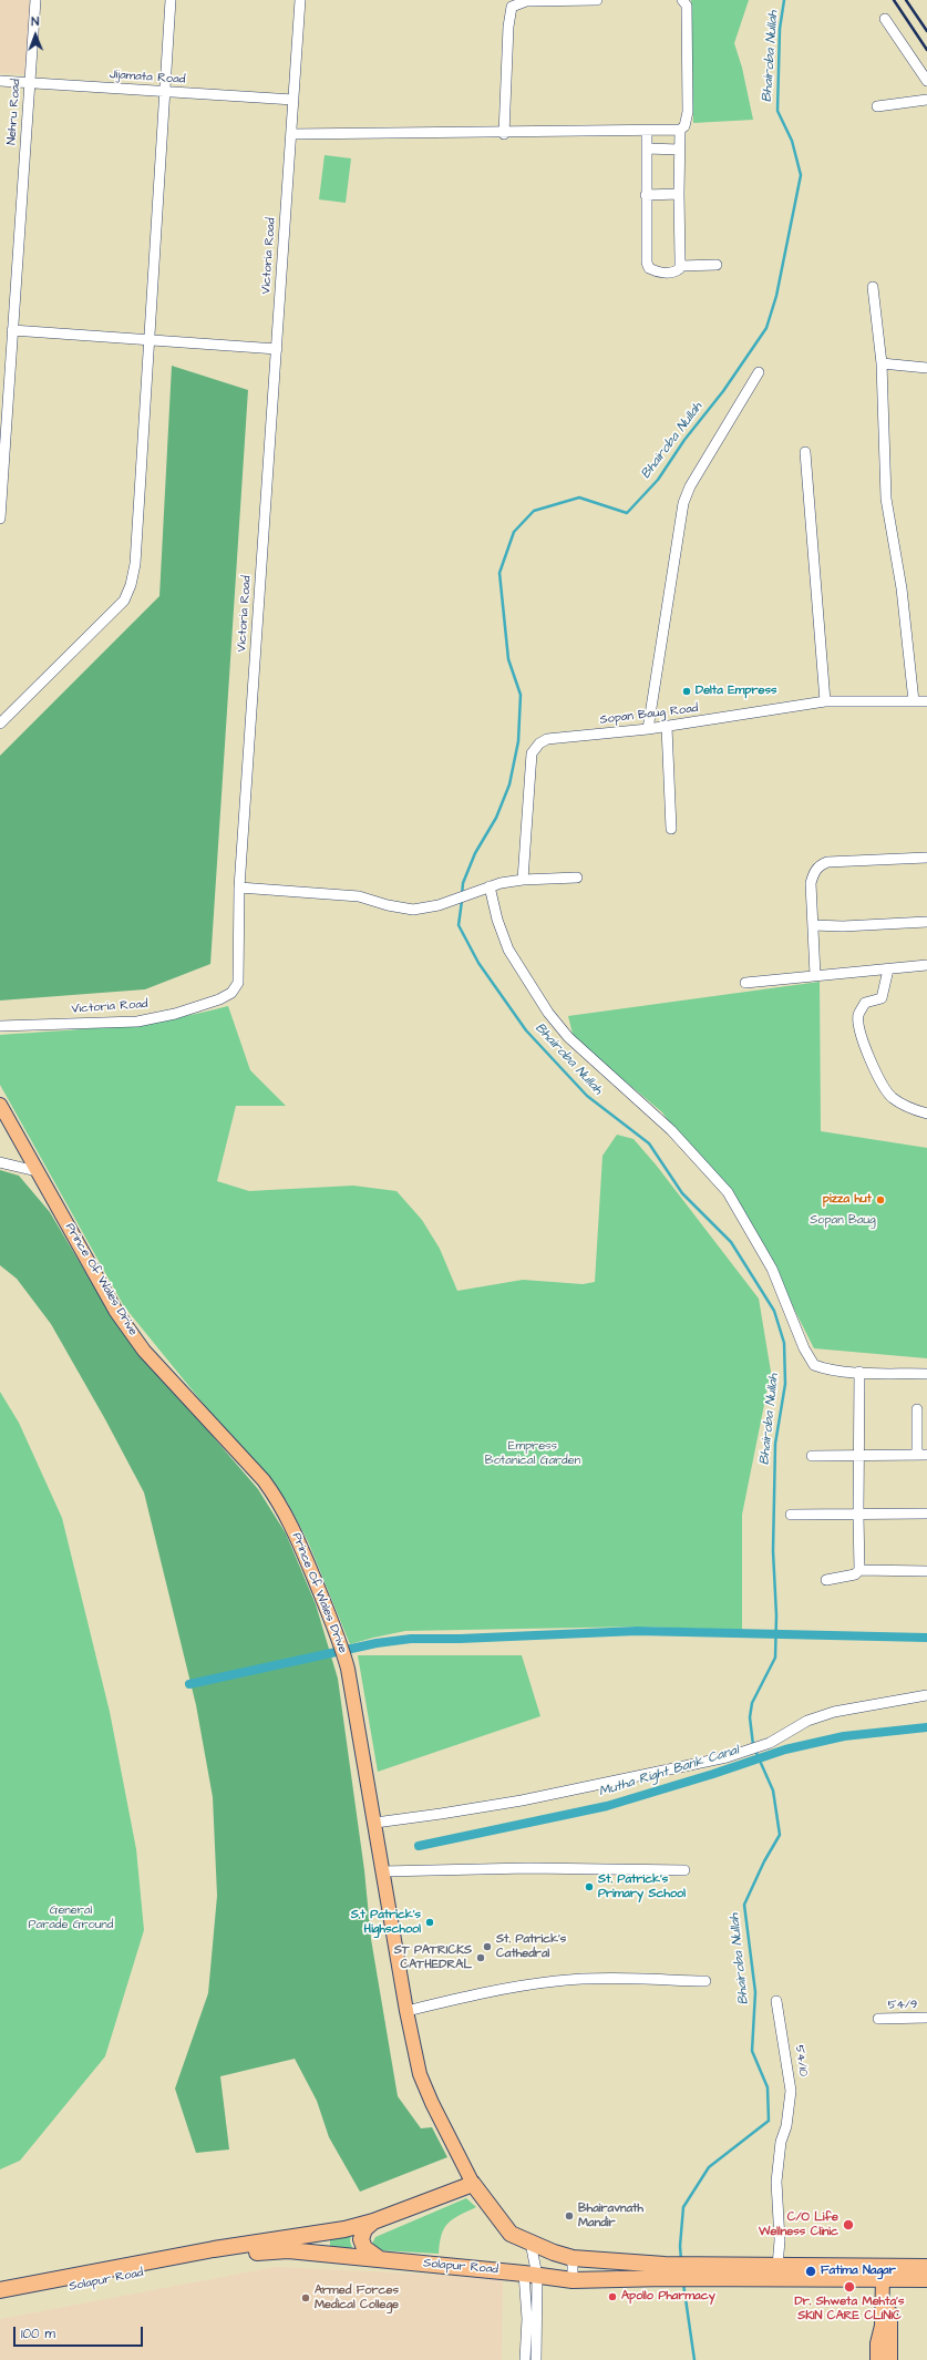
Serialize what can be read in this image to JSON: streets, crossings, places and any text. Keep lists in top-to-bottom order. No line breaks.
{"streets":{"highway":["Solapur Road"],"main road":["Prince Of Wales Drive"],"street":["Jijamata Road","Nehru Road","Victoria Road","Sopan Baug Road","54/9","54/10"]},"crossings":[["Jijamata Road","Nehru Road"],["Jijamata Road","Victoria Road"],["Prince Of Wales Drive","Solapur Road"],["54/10","Solapur Road"]],"water":["Bhairoba Nullah","Mutha Right Bank Canal"],"parks":["Sopan Baug","Empress Botanical Garden","General Parade Ground"],"places":["Delta Empress","pizza hut","St. Patrick's Primary School","S.t Patrick's Highschool","St. Patrick's Cathedral","ST PATRICKS CATHEDRAL","Bhairavnath Mandir","C/O Life Wellness Clinic","Fatima Nagar","Dr. Shweta Mehta's SKIN CARE CLINIC","Apollo Pharmacy","Armed Forces Medical College"],"scale_bar":"100 m","north":"top"}
